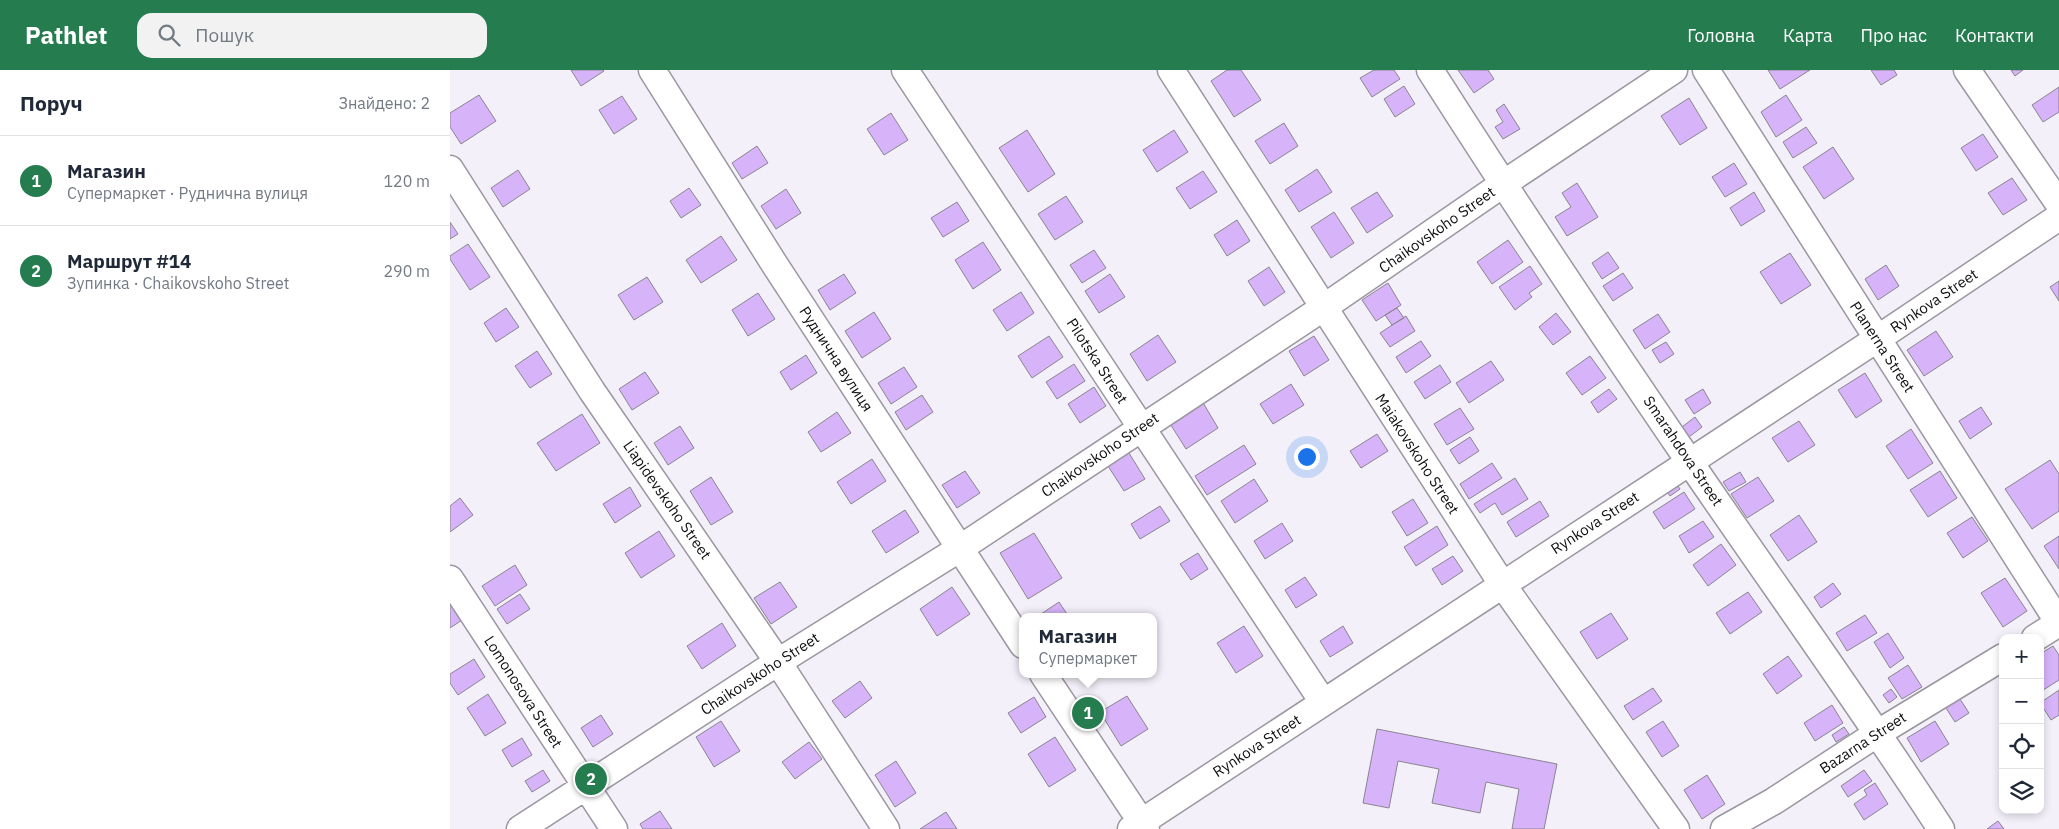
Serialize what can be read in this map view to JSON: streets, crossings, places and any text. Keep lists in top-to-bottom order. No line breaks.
{"streets":{"street":["Chaikovskoho Street","Rynkova Street","Planerna Street","Руднична вулиця","Pilotska Street","Smarahdova Street","Maiakovskoho Street","Liapidevskoho Street","Lomonosova Street","Bazarna Street"]},"crossings":[["Chaikovskoho Street","Руднична вулиця"],["Chaikovskoho Street","Pilotska Street"],["Chaikovskoho Street","Smarahdova Street"],["Chaikovskoho Street","Maiakovskoho Street"],["Chaikovskoho Street","Liapidevskoho Street"],["Chaikovskoho Street","Lomonosova Street"],["Rynkova Street","Planerna Street"],["Rynkova Street","Pilotska Street"],["Rynkova Street","Smarahdova Street"],["Rynkova Street","Maiakovskoho Street"],["Smarahdova Street","Bazarna Street"]],"page":{"header":"Pathlet","search":"Пошук","nav":["Головна","Карта","Про нас","Контакти"],"heading":["Поруч","Знайдено: 2"],"list":[{"mark":"1","name":"Магазин","note":"Супермаркет · Руднична вулиця","value":"120 m"},{"mark":"2","name":"Маршрут #14","note":"Зупинка · Chaikovskoho Street","value":"290 m"}],"popup":["Магазин","Супермаркет"],"map_buttons":["+","−"],"pins":["1","2"]}}
